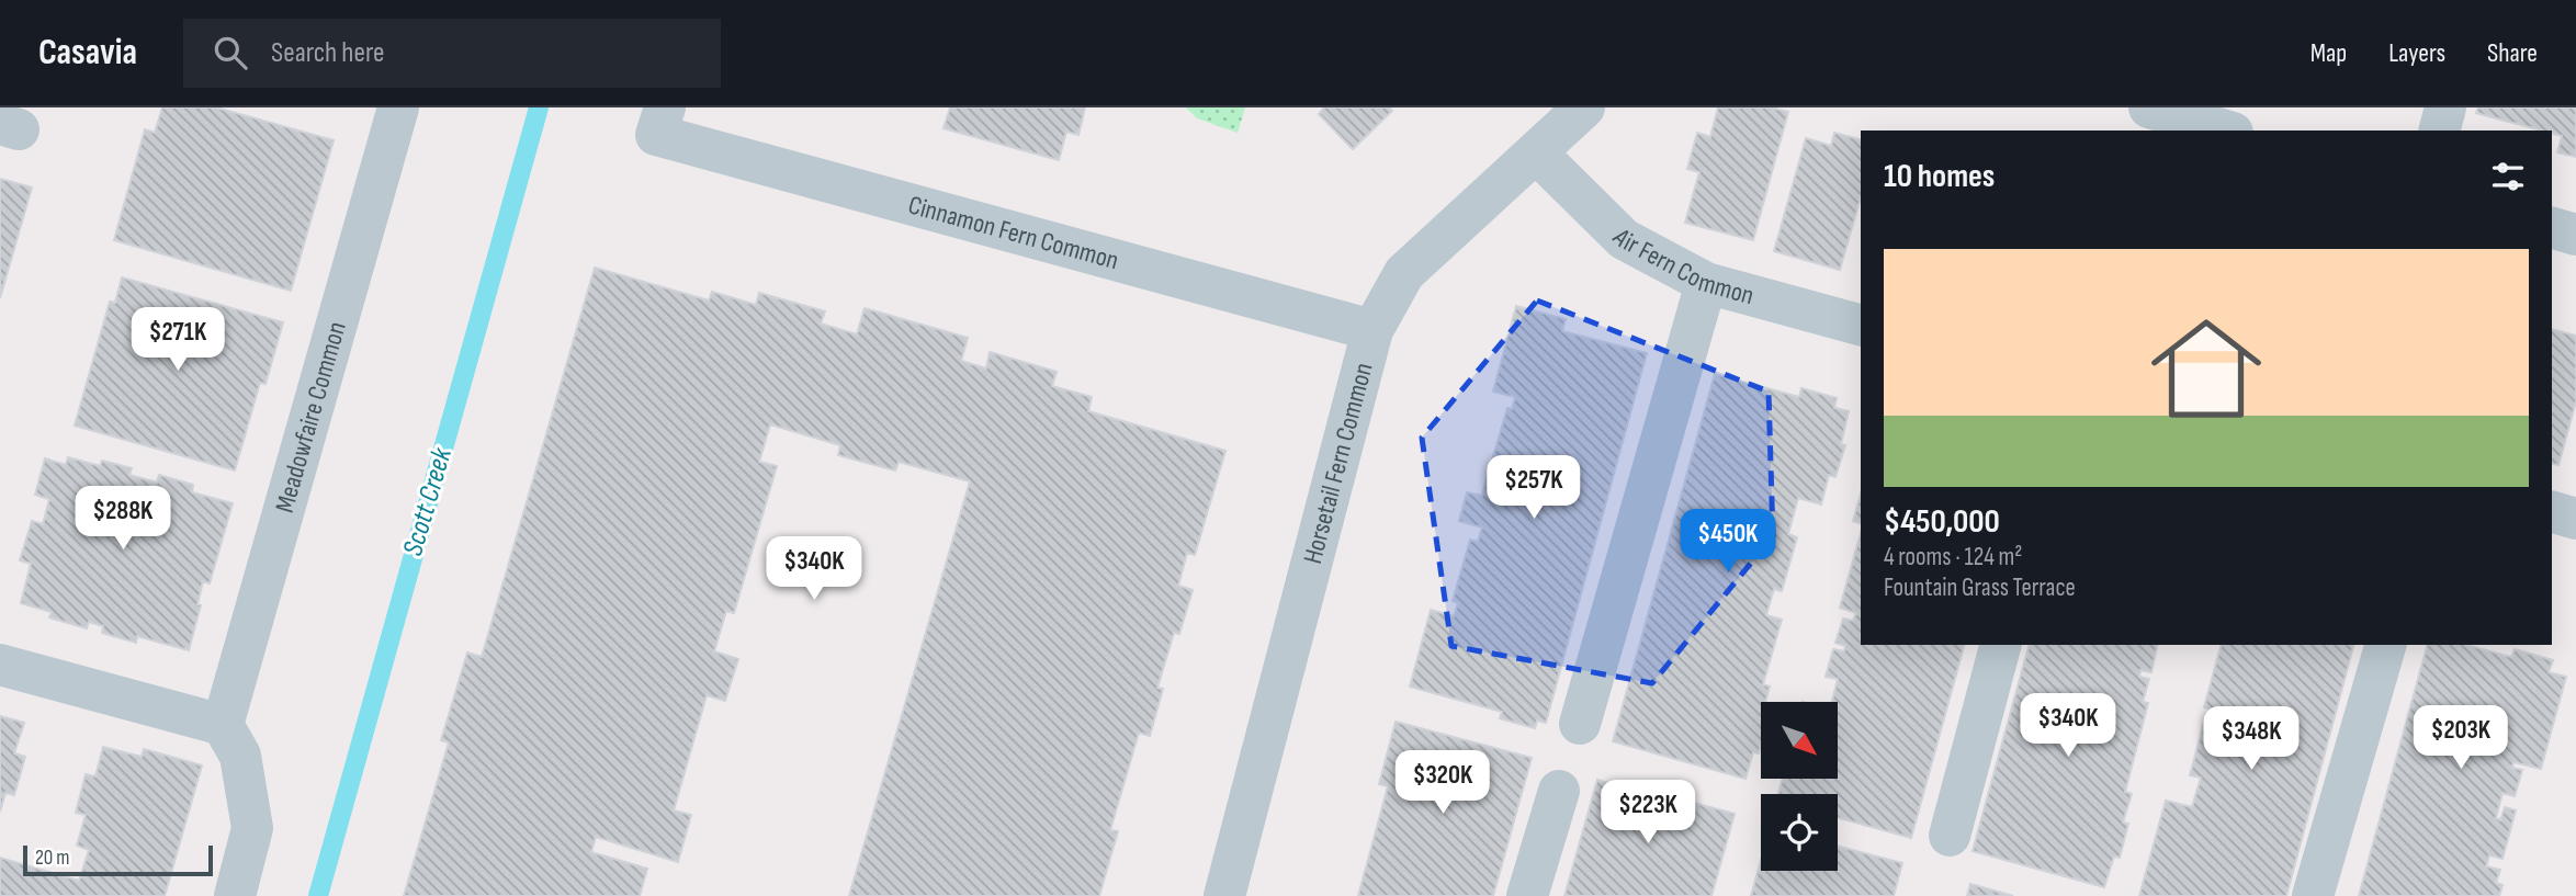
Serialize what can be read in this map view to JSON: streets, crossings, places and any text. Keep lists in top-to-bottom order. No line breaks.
{"streets":{"street":["Cinnamon Fern Common","Air Fern Common","Meadowfaire Common","Horsetail Fern Common"]},"crossings":[["Cinnamon Fern Common","Horsetail Fern Common"],["Air Fern Common","Horsetail Fern Common"]],"water":["Scott Creek"],"scale_bar":"20 m","north":"bottom right","page":{"header":"Casavia","search":"Search here","nav":["Map","Layers","Share"],"heading":"10 homes","list":[{"name":"$450,000","note":"4 rooms · 124 m² · Fountain Grass Terrace"}],"price":["$271K","$257K","$288K","$450K","$340K","$340K","$203K","$348K","$320K","$223K"],"scale":"20 m"}}
